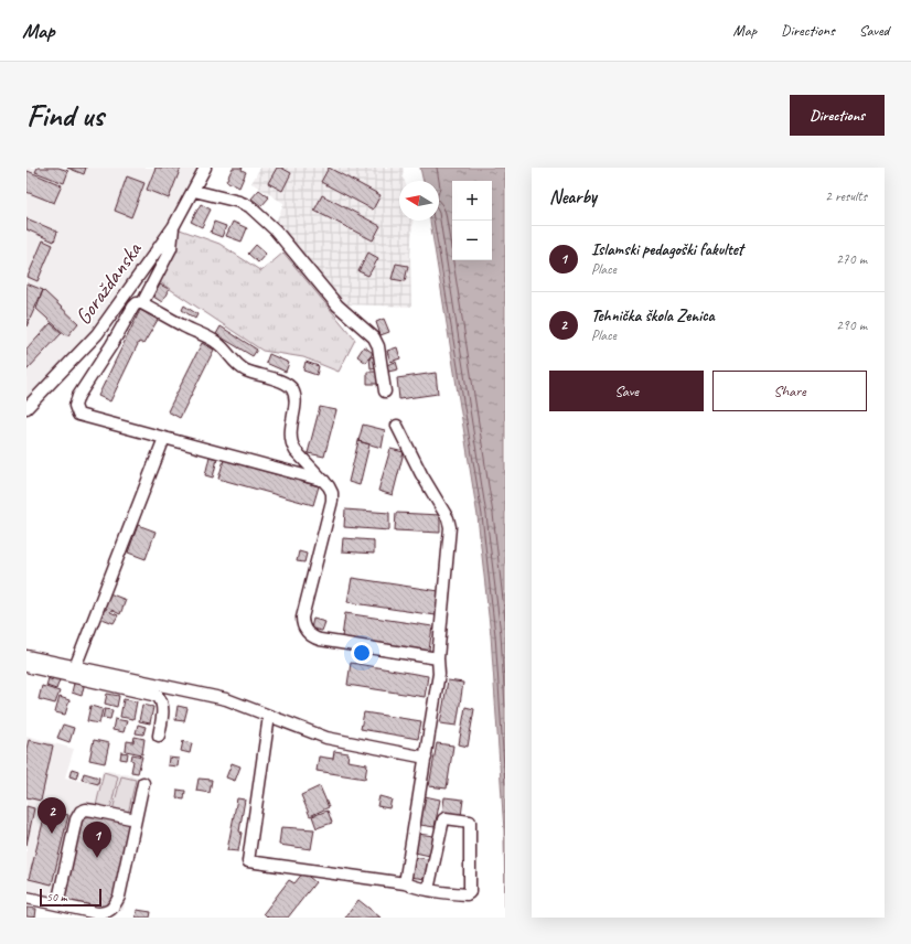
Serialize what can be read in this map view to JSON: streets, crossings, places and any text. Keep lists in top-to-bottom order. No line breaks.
{"streets":{"street":["Goraždanska"]},"scale_bar":"50 m","north":"left","page":{"header":"Map","nav":["Map","Directions","Saved"],"buttons":["Directions",["Save","Share"]],"title":"Find us","heading":["Nearby","2 results"],"map_buttons":["+","−"],"list":[{"mark":"1","name":"Islamski pedagoški fakultet","note":"Place","value":"270 m"},{"mark":"2","name":"Tehnička škola Zenica","note":"Place","value":"290 m"}],"pins":["2","1"],"scale":"50 m"}}
